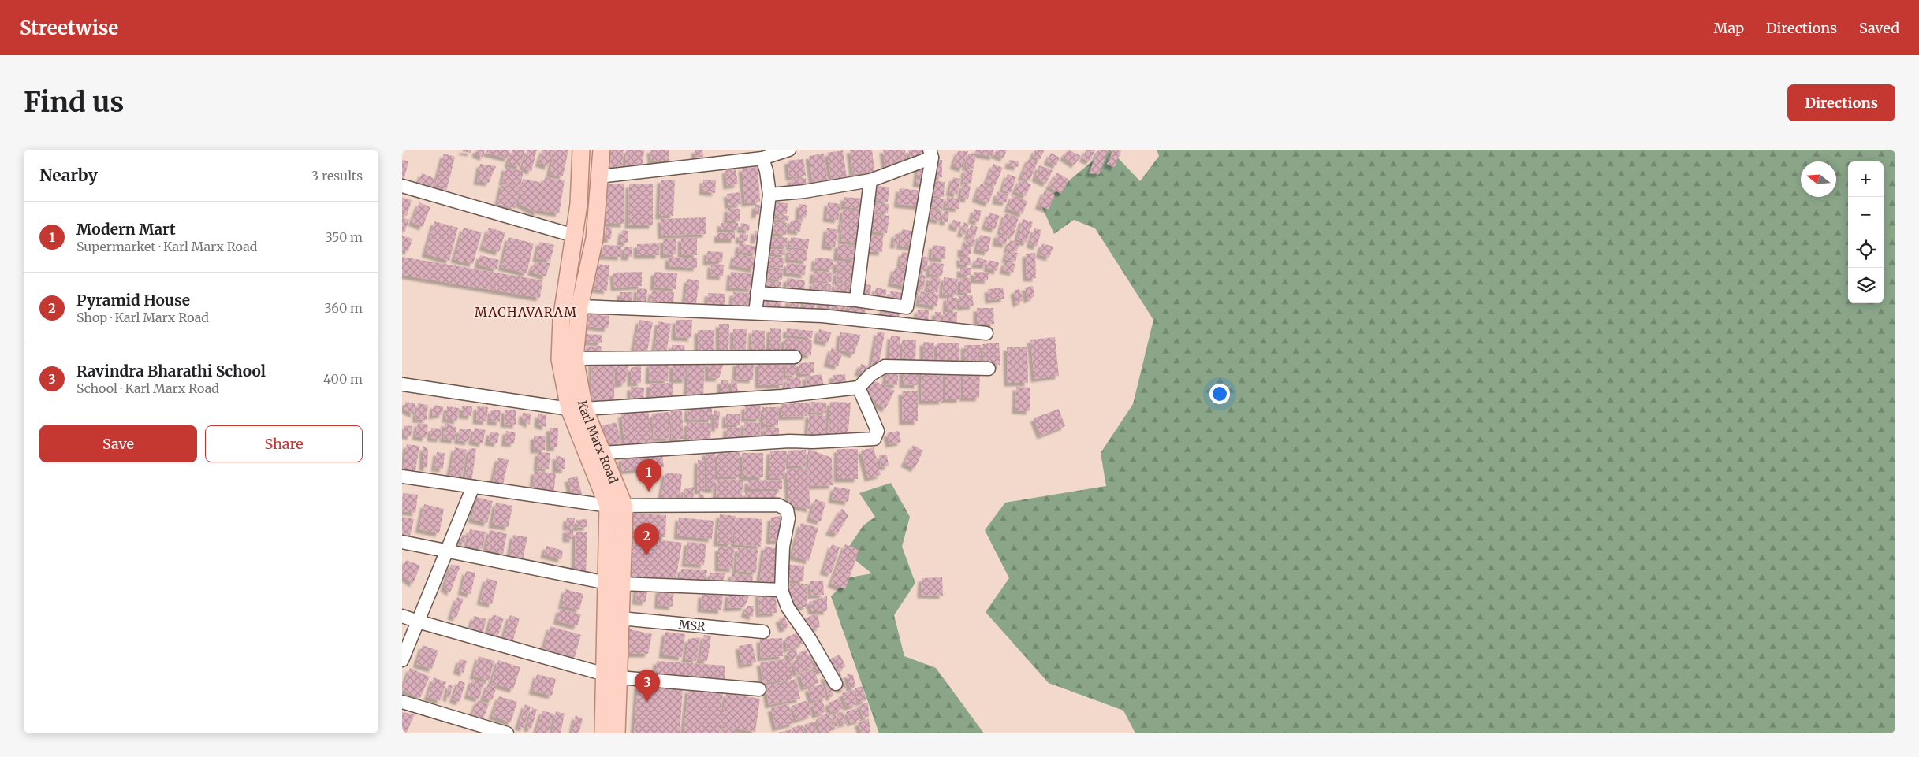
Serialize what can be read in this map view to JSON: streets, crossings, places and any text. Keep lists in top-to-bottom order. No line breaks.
{"streets":{"main road":["Karl Marx Road"],"street":["MSR"]},"crossings":[["Karl Marx Road","MSR"]],"districts":["MACHAVARAM"],"north":"left","page":{"header":"Streetwise","nav":["Map","Directions","Saved"],"buttons":["Directions",["Save","Share"]],"title":"Find us","heading":["Nearby","3 results"],"map_buttons":["+","−"],"list":[{"mark":"1","name":"Modern Mart","note":"Supermarket · Karl Marx Road","value":"350 m"},{"mark":"2","name":"Pyramid House","note":"Shop · Karl Marx Road","value":"360 m"},{"mark":"3","name":"Ravindra Bharathi School","note":"School · Karl Marx Road","value":"400 m"}],"pins":["1","2","3"]}}
